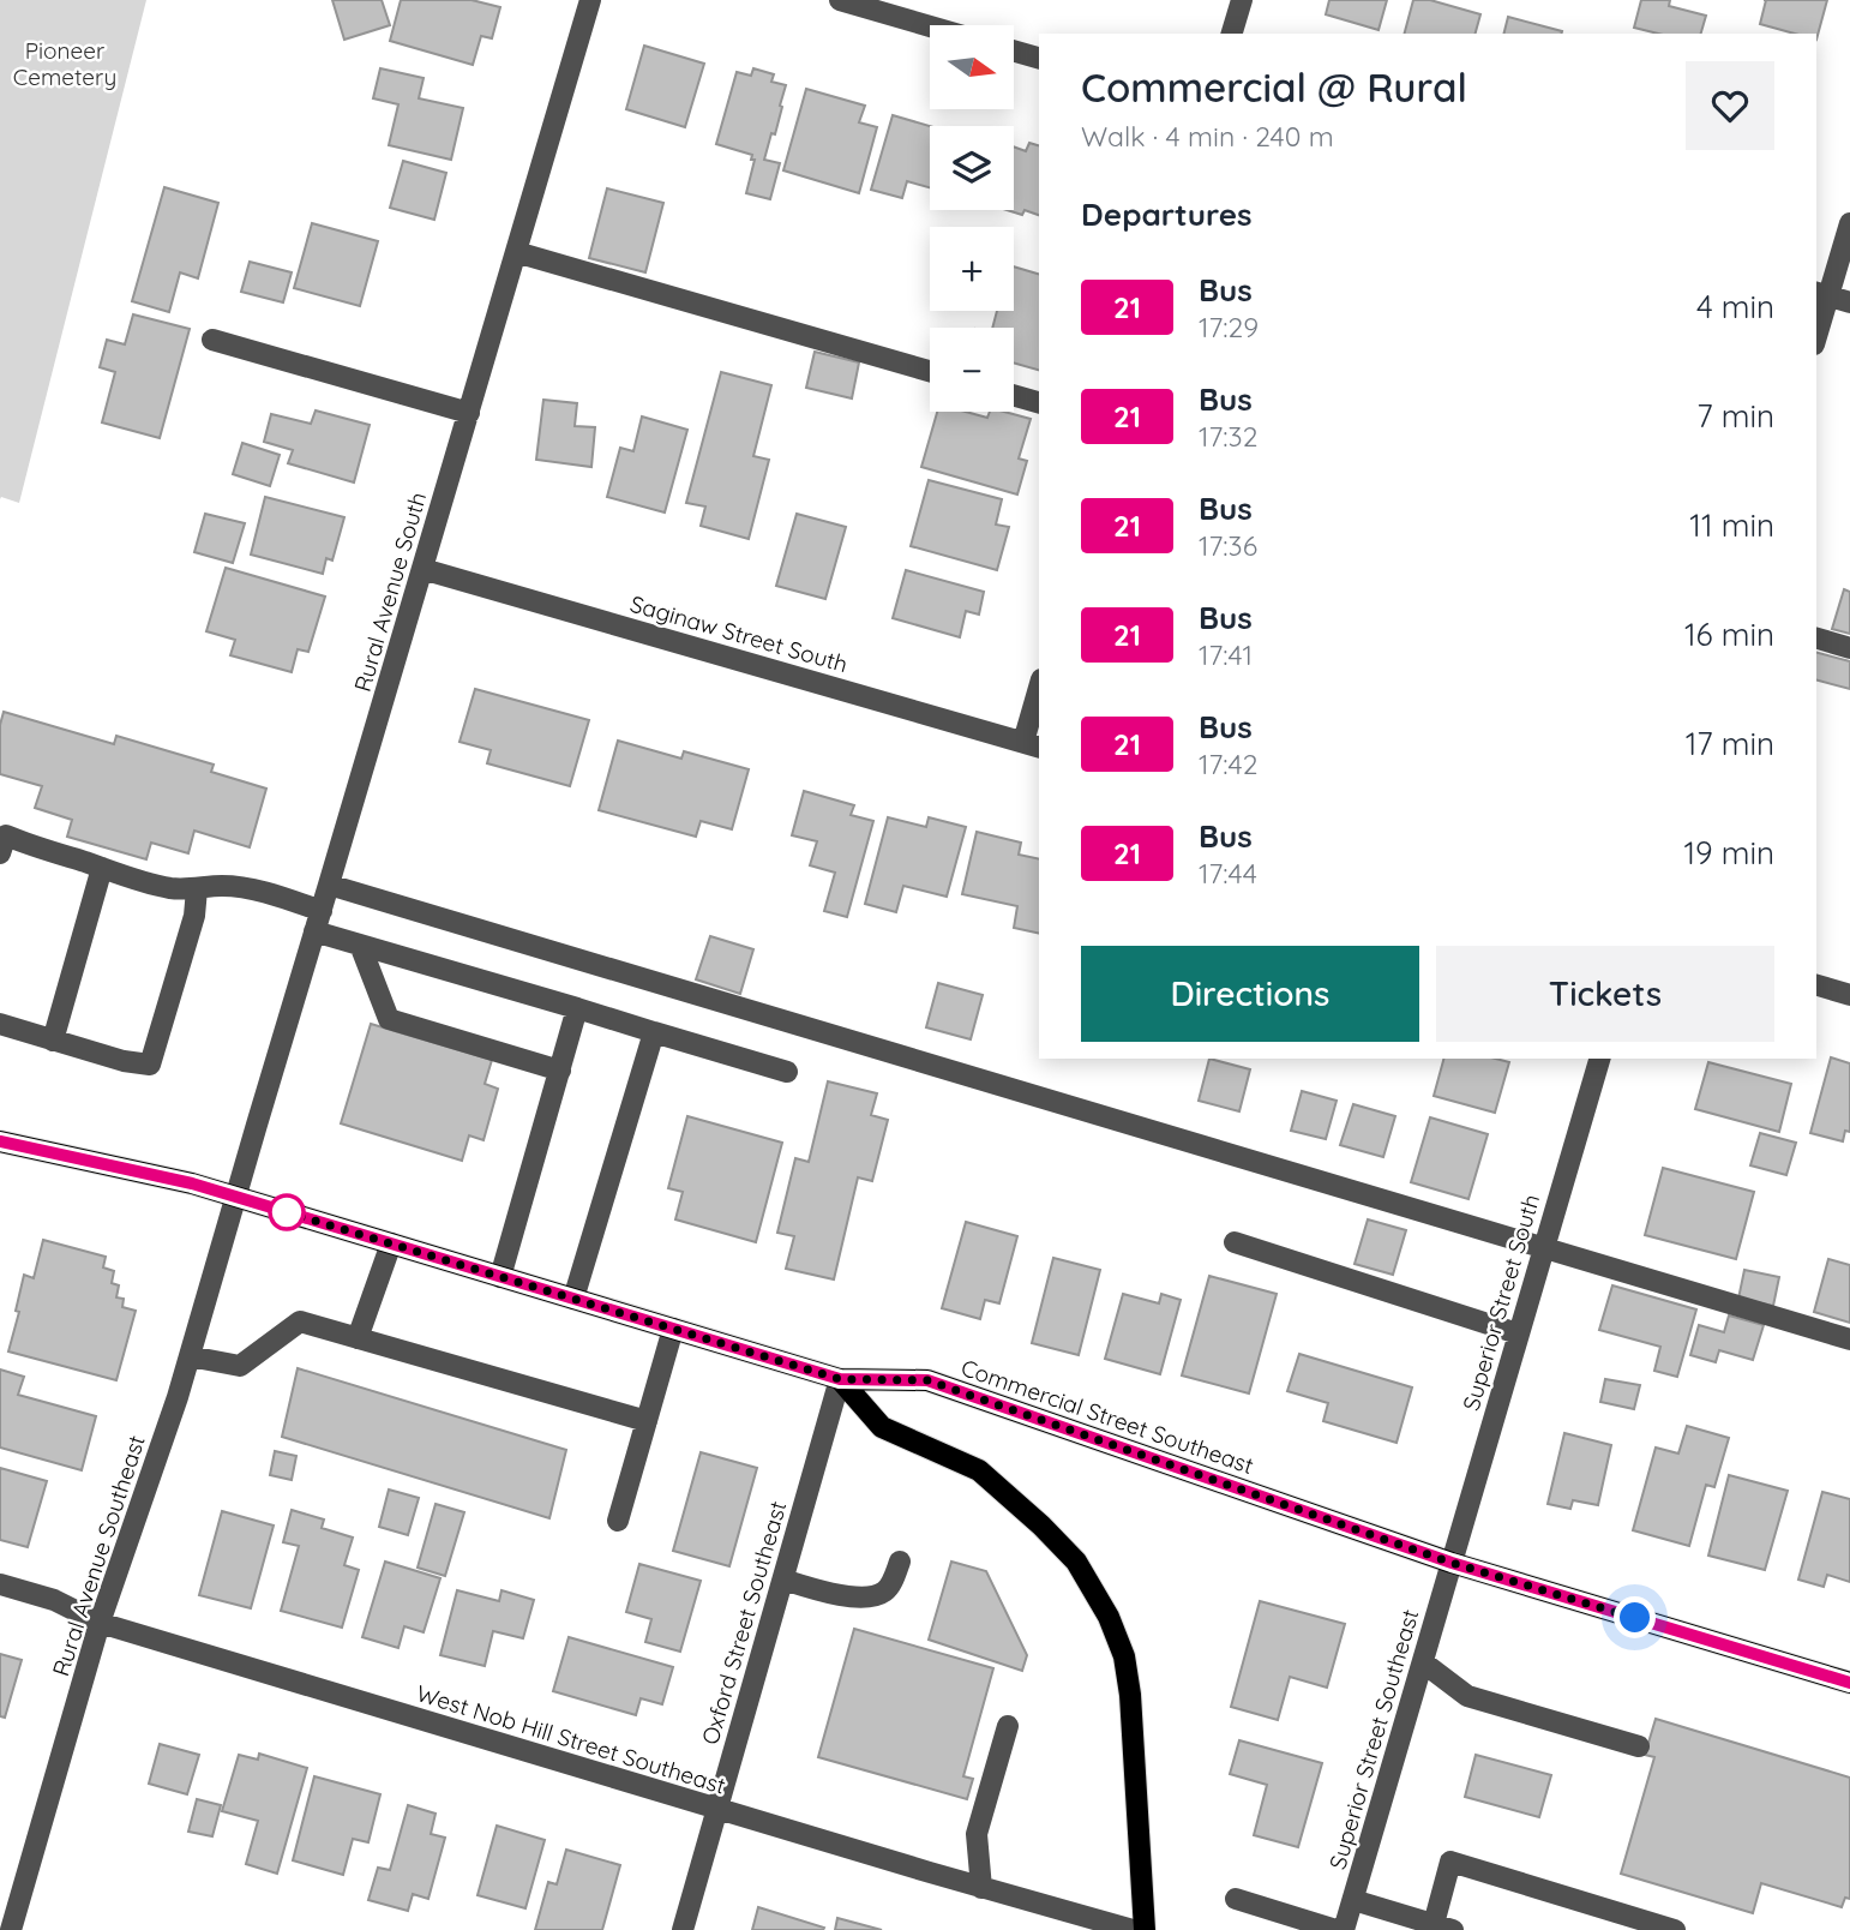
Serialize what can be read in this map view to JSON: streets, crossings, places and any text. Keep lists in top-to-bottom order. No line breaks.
{"streets":{"main road":["Commercial Street Southeast"],"street":["Rural Avenue South","Saginaw Street South","Superior Street South","Rural Avenue Southeast","Oxford Street Southeast","West Nob Hill Street Southeast","Superior Street Southeast"]},"crossings":[["Rural Avenue South","Saginaw Street South"],["Rural Avenue South","Commercial Street Southeast"],["Rural Avenue South","Rural Avenue Southeast"],["Superior Street South","Commercial Street Southeast"],["Superior Street South","Superior Street Southeast"],["Commercial Street Southeast","Rural Avenue Southeast"],["Commercial Street Southeast","Oxford Street Southeast"],["Commercial Street Southeast","Superior Street Southeast"],["Rural Avenue Southeast","West Nob Hill Street Southeast"],["Oxford Street Southeast","West Nob Hill Street Southeast"]],"parks":["Pioneer Cemetery"],"lines":["bus line 21"],"north":"right","page":{"map_buttons":["+","−"],"heading":[["Commercial @ Rural","Walk · 4 min · 240 m"],"Departures"],"list":[{"mark":"21","name":"Bus","note":"17:29","value":"4 min"},{"mark":"21","name":"Bus","note":"17:32","value":"7 min"},{"mark":"21","name":"Bus","note":"17:36","value":"11 min"},{"mark":"21","name":"Bus","note":"17:41","value":"16 min"},{"mark":"21","name":"Bus","note":"17:42","value":"17 min"},{"mark":"21","name":"Bus","note":"17:44","value":"19 min"}],"buttons":["Directions","Tickets"]}}
